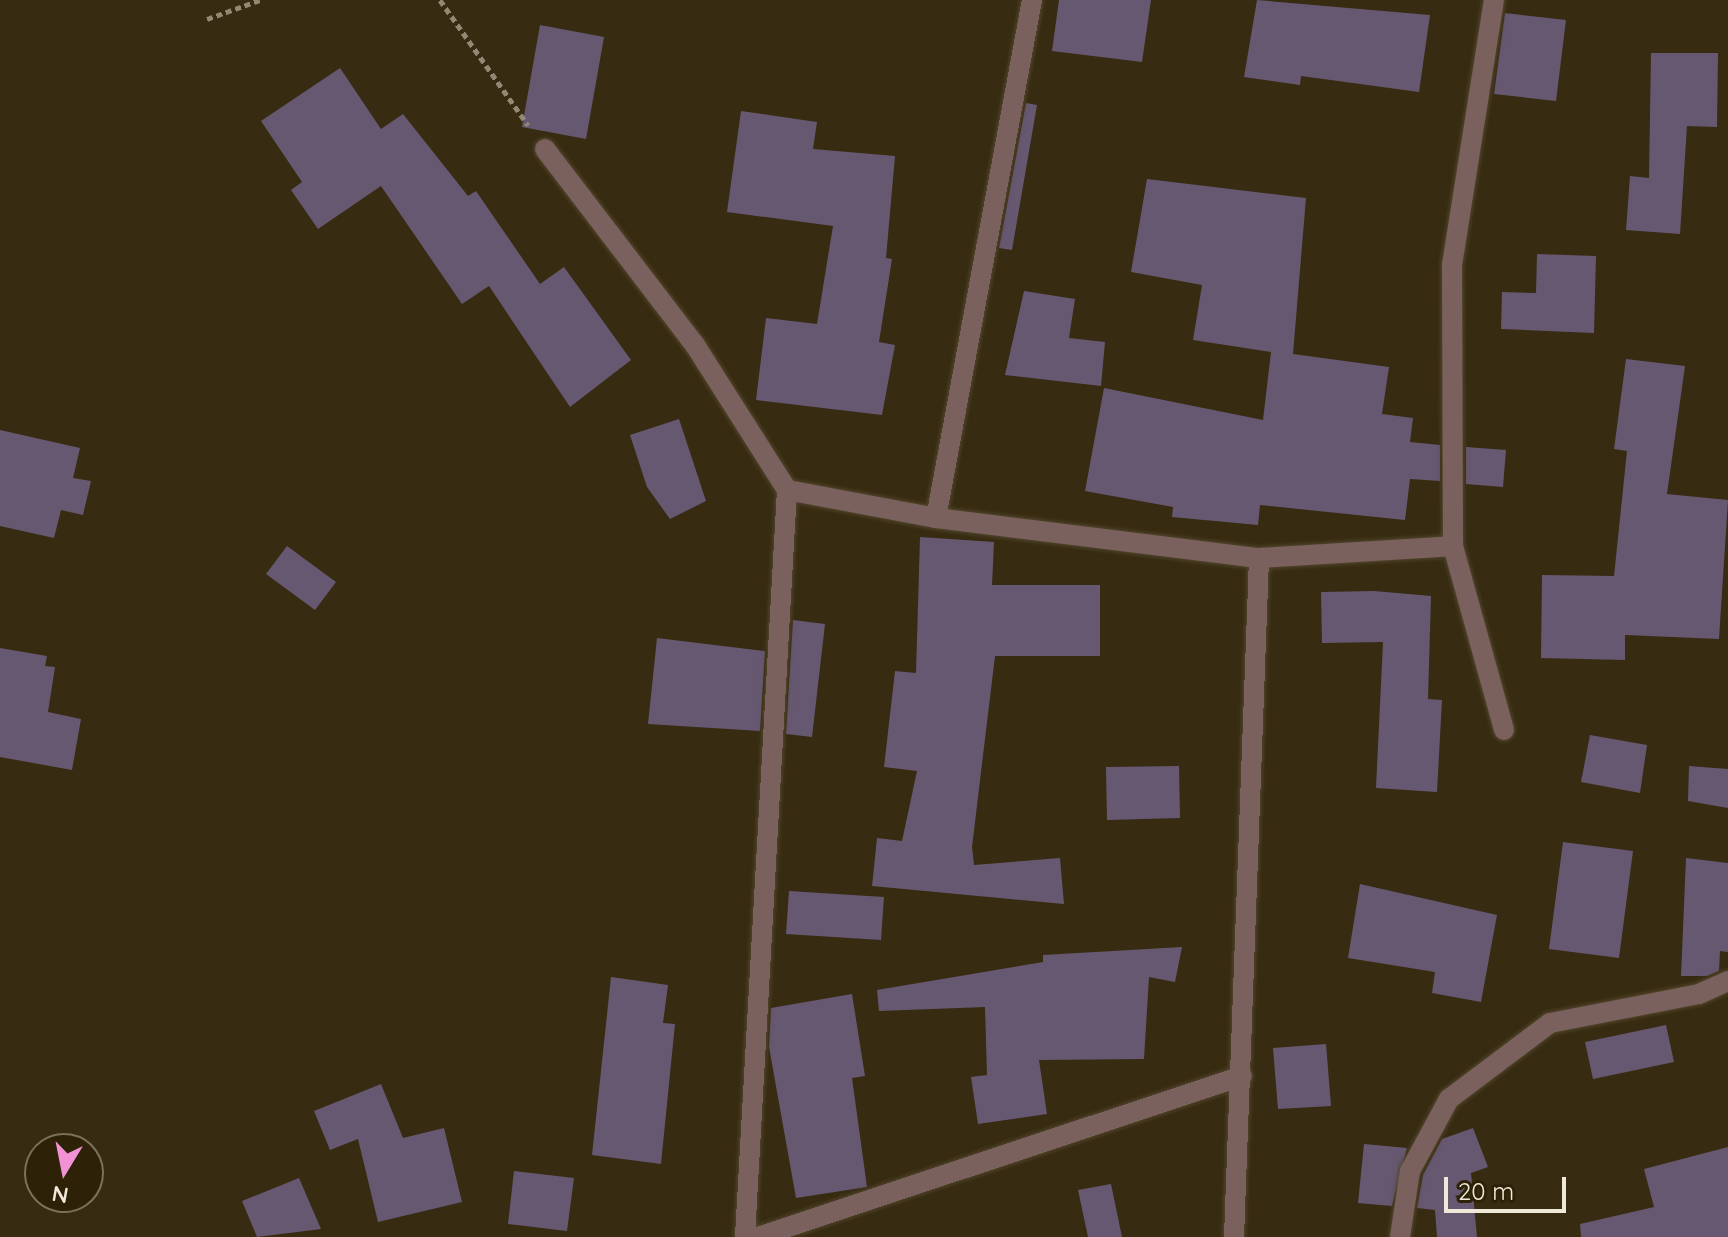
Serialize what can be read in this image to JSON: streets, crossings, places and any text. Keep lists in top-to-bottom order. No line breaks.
{"scale_bar":"20 m","north":"bottom"}
